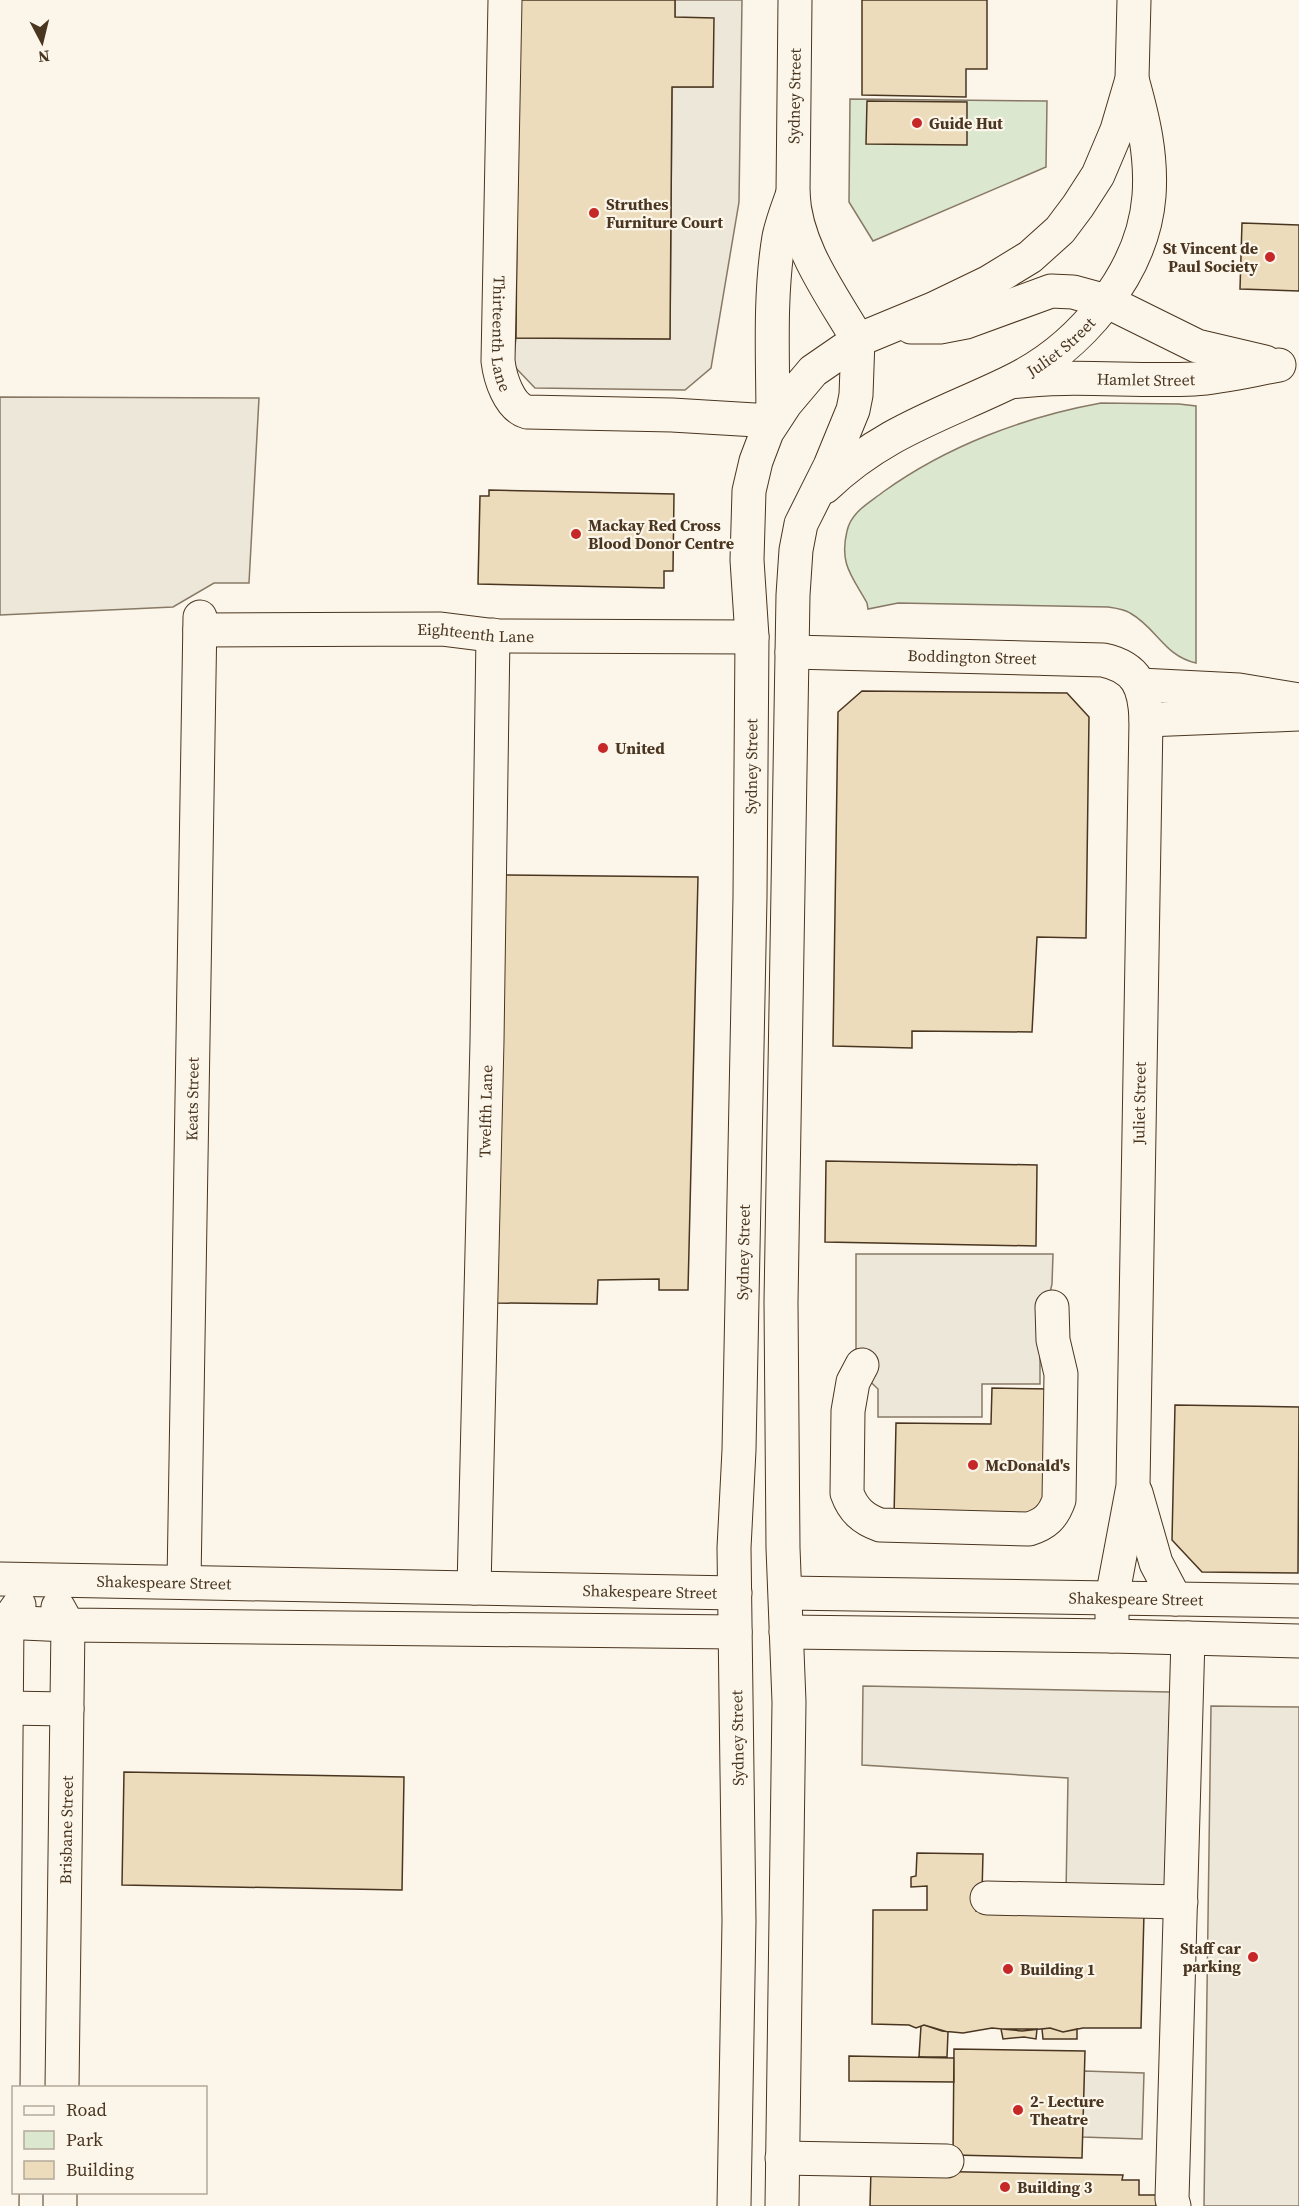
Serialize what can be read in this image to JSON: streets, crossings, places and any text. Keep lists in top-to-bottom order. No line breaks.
{"streets":{"street":["Sydney Street","Thirteenth Lane","Juliet Street","Hamlet Street","Eighteenth Lane","Boddington Street","Keats Street","Twelfth Lane","Shakespeare Street","Brisbane Street"]},"crossings":[["Sydney Street","Thirteenth Lane"],["Sydney Street","Juliet Street"],["Sydney Street","Eighteenth Lane"],["Sydney Street","Boddington Street"],["Sydney Street","Shakespeare Street"],["Juliet Street","Hamlet Street"],["Juliet Street","Shakespeare Street"],["Eighteenth Lane","Boddington Street"],["Eighteenth Lane","Keats Street"],["Eighteenth Lane","Twelfth Lane"],["Keats Street","Shakespeare Street"],["Twelfth Lane","Shakespeare Street"]],"places":["Guide Hut","Struthes Furniture Court","St Vincent de Paul Society","Mackay Red Cross Blood Donor Centre","United","McDonald's","Staff car parking","Building 1","2- Lecture Theatre","Building 3"],"legend":["Road","Park","Building"],"north":"bottom"}
